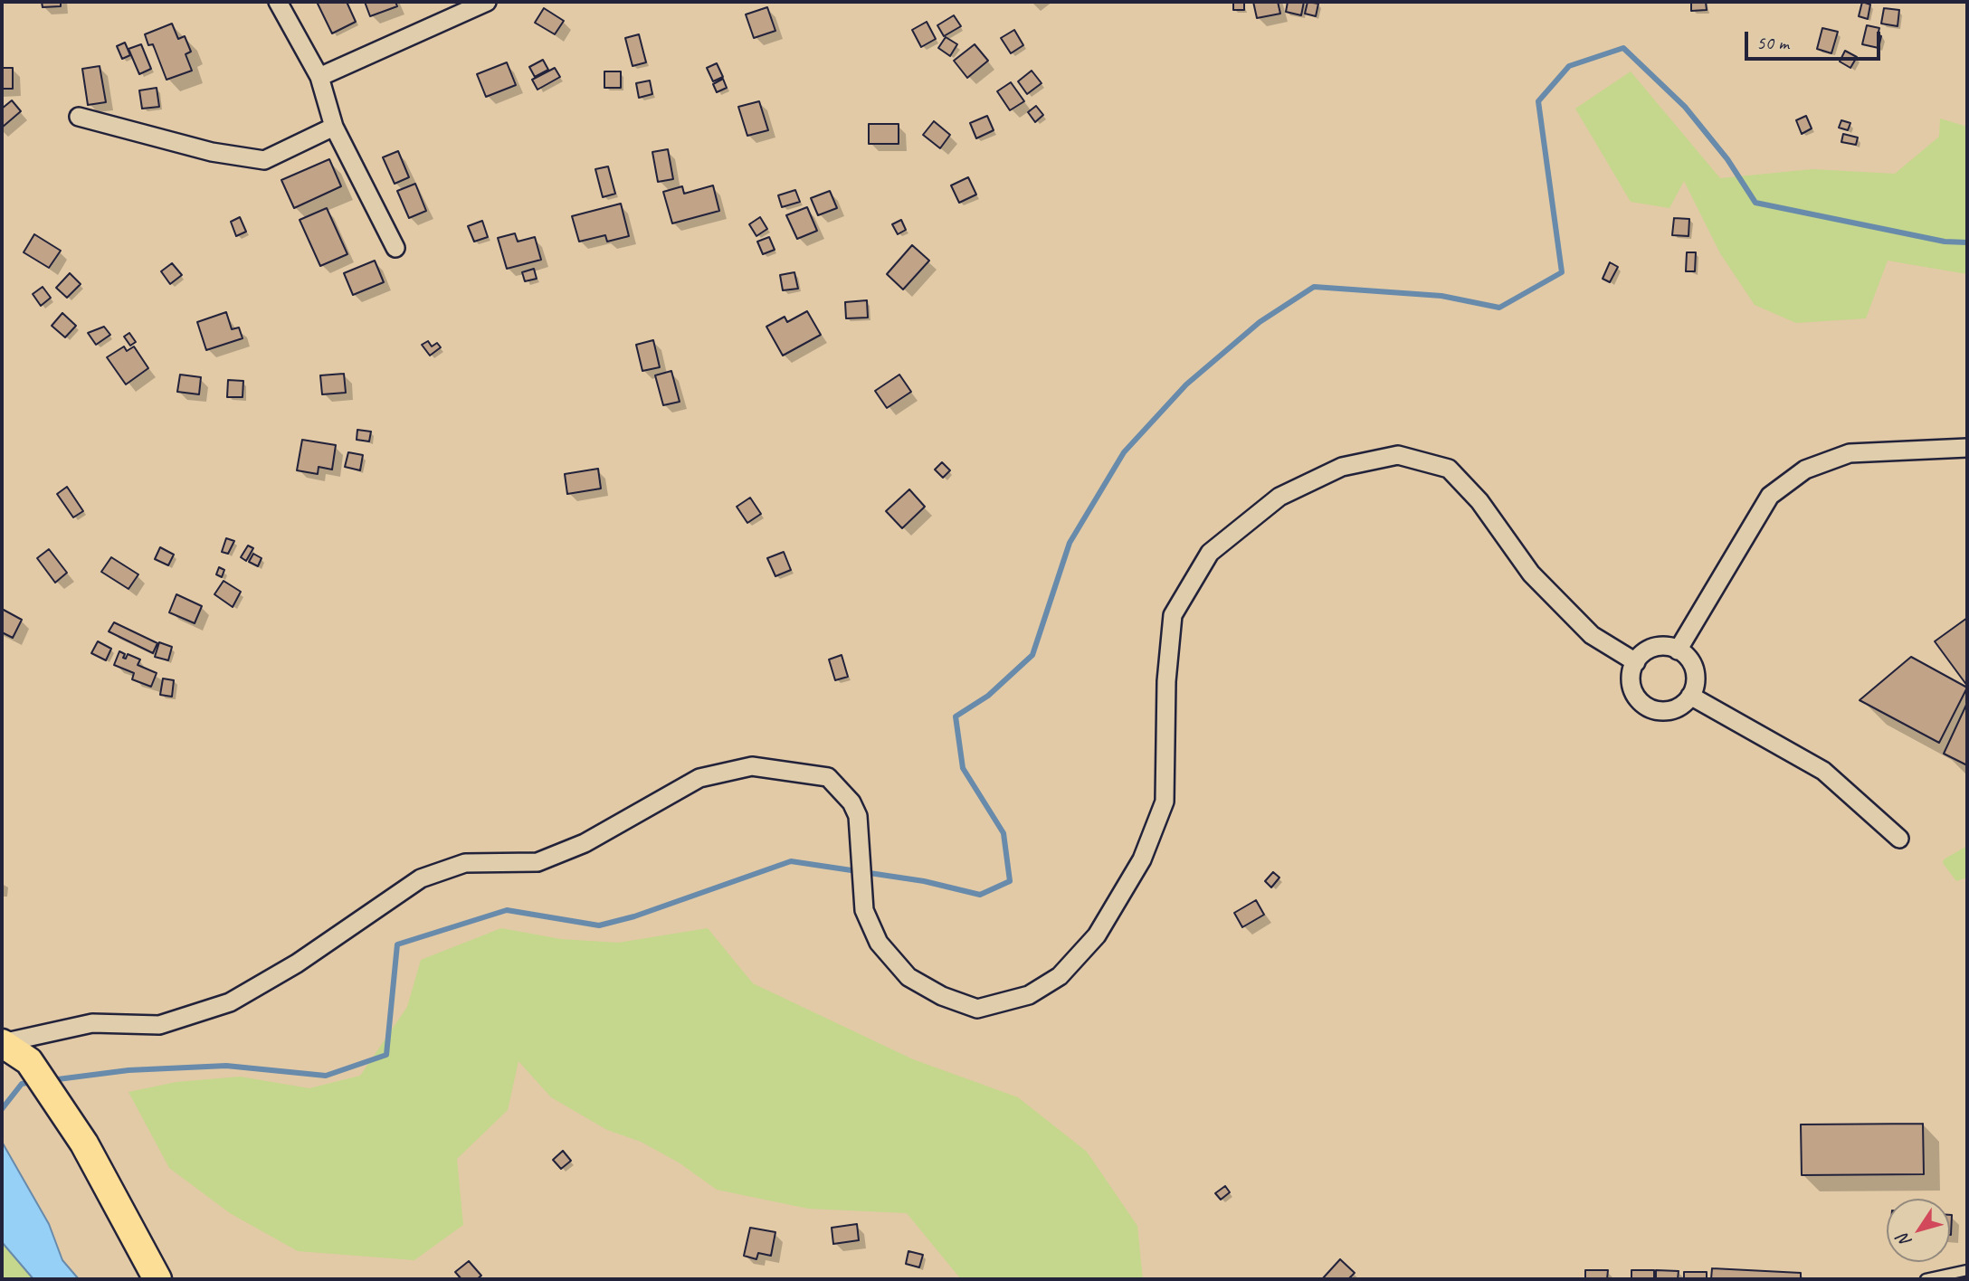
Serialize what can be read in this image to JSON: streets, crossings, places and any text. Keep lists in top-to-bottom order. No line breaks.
{"scale_bar":"50 m","north":"bottom left"}
